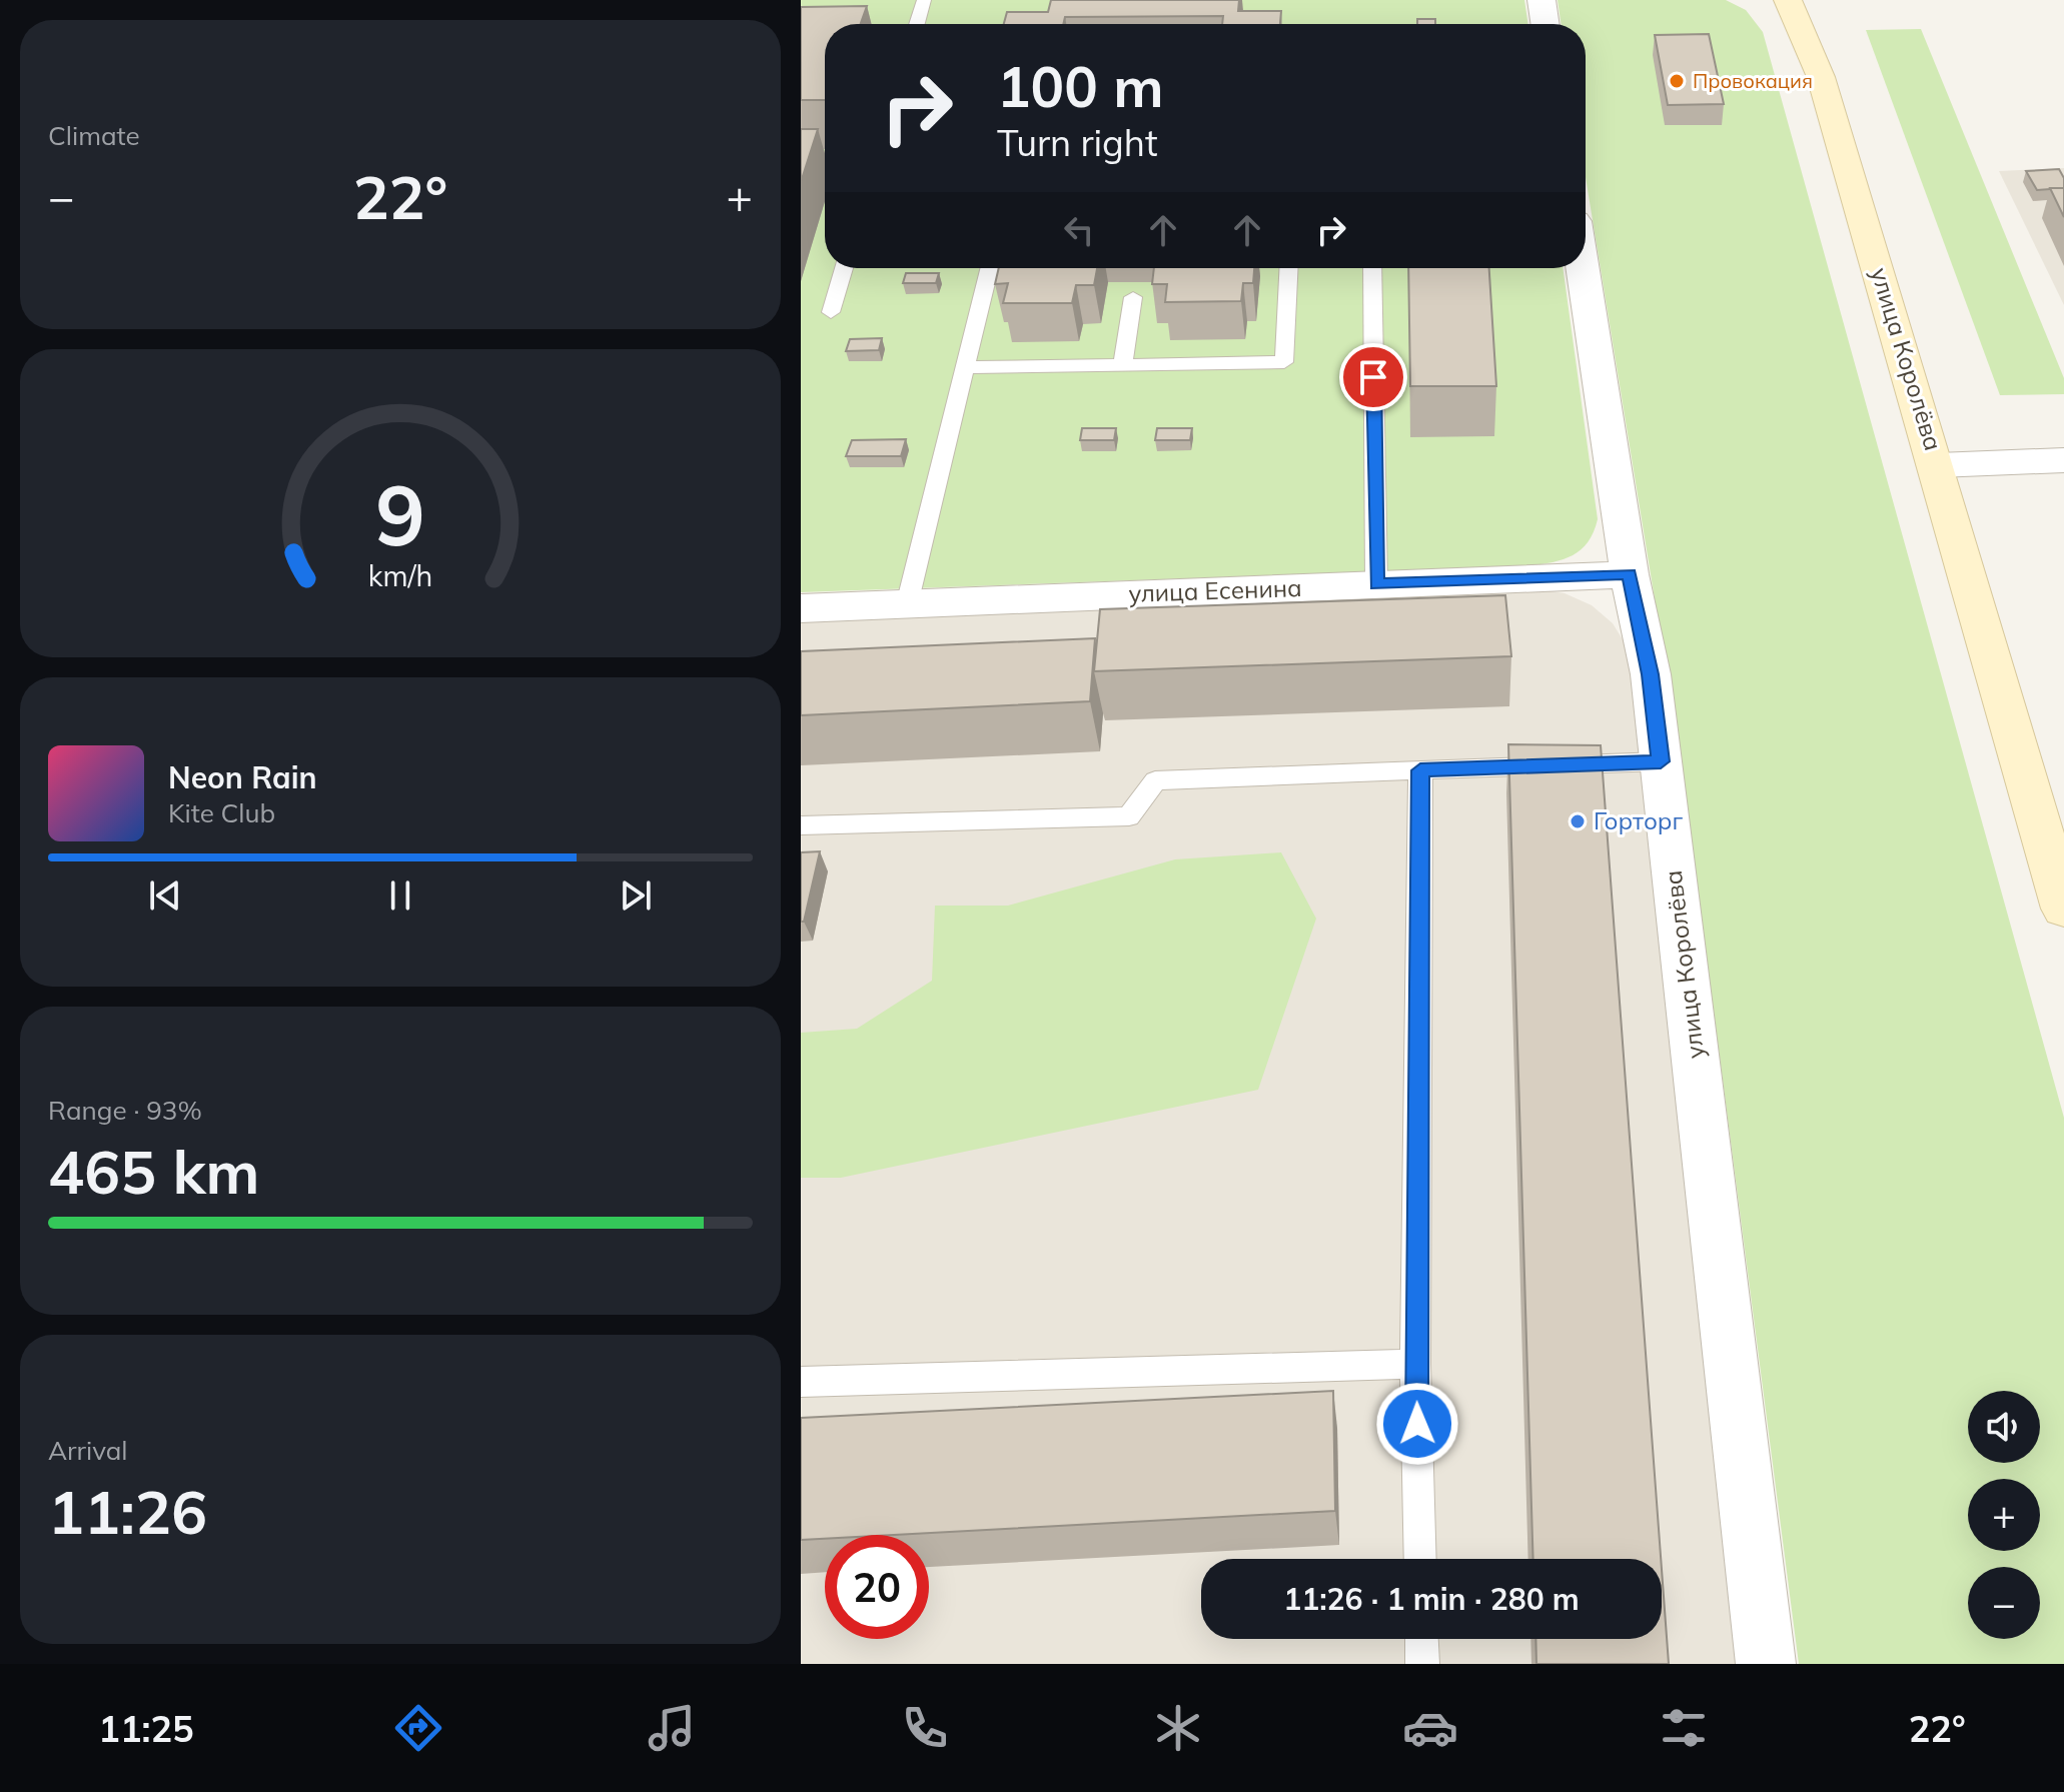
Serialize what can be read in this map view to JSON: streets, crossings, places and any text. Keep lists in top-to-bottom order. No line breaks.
{"streets":{"main road":["улица Королёва"],"street":["улица Есенина"]},"crossings":[["улица Королёва","улица Есенина"]],"places":["Провокация","Горторг"],"page":{"tile":["Climate",["Range · 93%","465 km"],["Arrival","11:26"]],"turn":["100 m","Turn right"],"heat":["−","22°","+"],"song":["Neon Rain","Kite Club"],"map_buttons":["+","−"],"limit":"20","trip":"11:26 · 1 min · 280 m","tabs":["11:25","22°"],"gauge":["9","km/h"]}}
